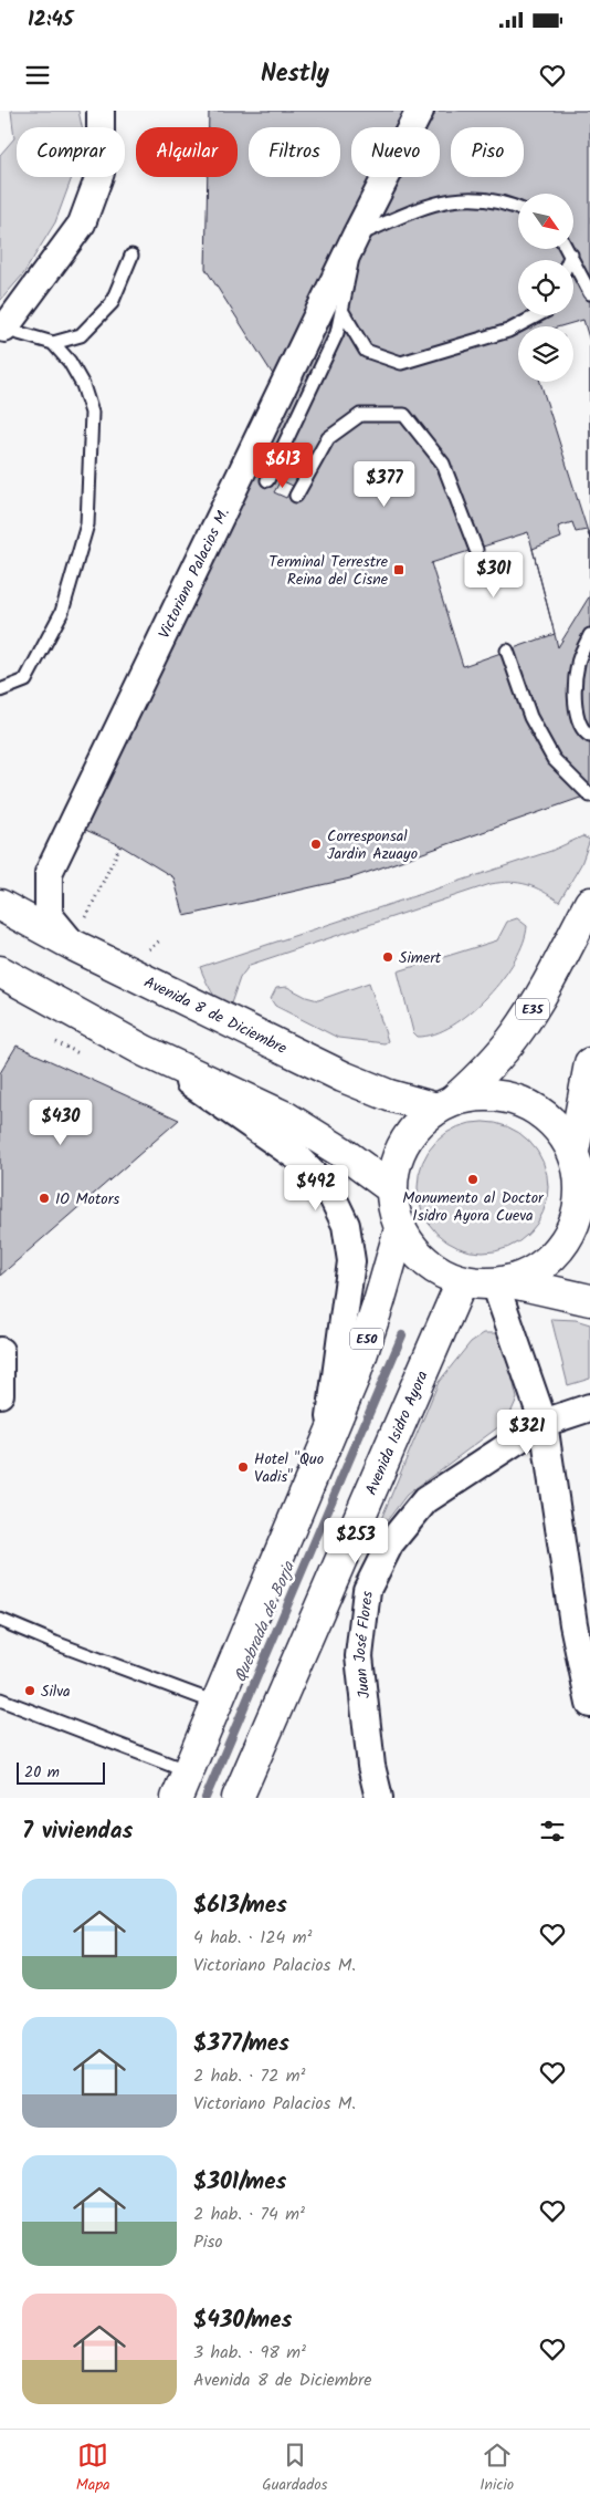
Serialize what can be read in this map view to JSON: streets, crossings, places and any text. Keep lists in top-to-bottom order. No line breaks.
{"streets":{"main road":["E35","Avenida 8 de Diciembre","E50","Avenida Isidro Ayora"],"street":["Victoriano Palacios M.","Juan José Flores"]},"crossings":[["Victoriano Palacios M.","Avenida 8 de Diciembre"],["E35","Avenida 8 de Diciembre"],["E35","E50"],["E35","Avenida Isidro Ayora"],["Avenida 8 de Diciembre","E50"],["Avenida 8 de Diciembre","Avenida Isidro Ayora"],["E50","Avenida Isidro Ayora"]],"water":["Quebrada de Borja"],"places":{"transit":["Terminal Terrestre Reina del Cisne"],"other":["Corresponsal Jardin Azuayo","Simert","Monumento al Doctor Isidro Ayora Cueva","IO Motors","Hotel \"Quo Vadis\"","Silva"]},"scale_bar":"20 m","north":"bottom right","page":{"status":"12:45","header":"Nestly","chip":["Comprar","Alquilar","Filtros","Nuevo","Piso"],"price":["$613","$377","$301","$430","$492","$321","$253"],"scale":"20 m","heading":"7 viviendas","list":[{"name":"$613/mes","note":"4 hab. · 124 m² · Victoriano Palacios M."},{"name":"$377/mes","note":"2 hab. · 72 m² · Victoriano Palacios M."},{"name":"$301/mes","note":"2 hab. · 74 m² · Piso"},{"name":"$430/mes","note":"3 hab. · 98 m² · Avenida 8 de Diciembre"}],"tabs":["Mapa","Guardados","Inicio"]}}
